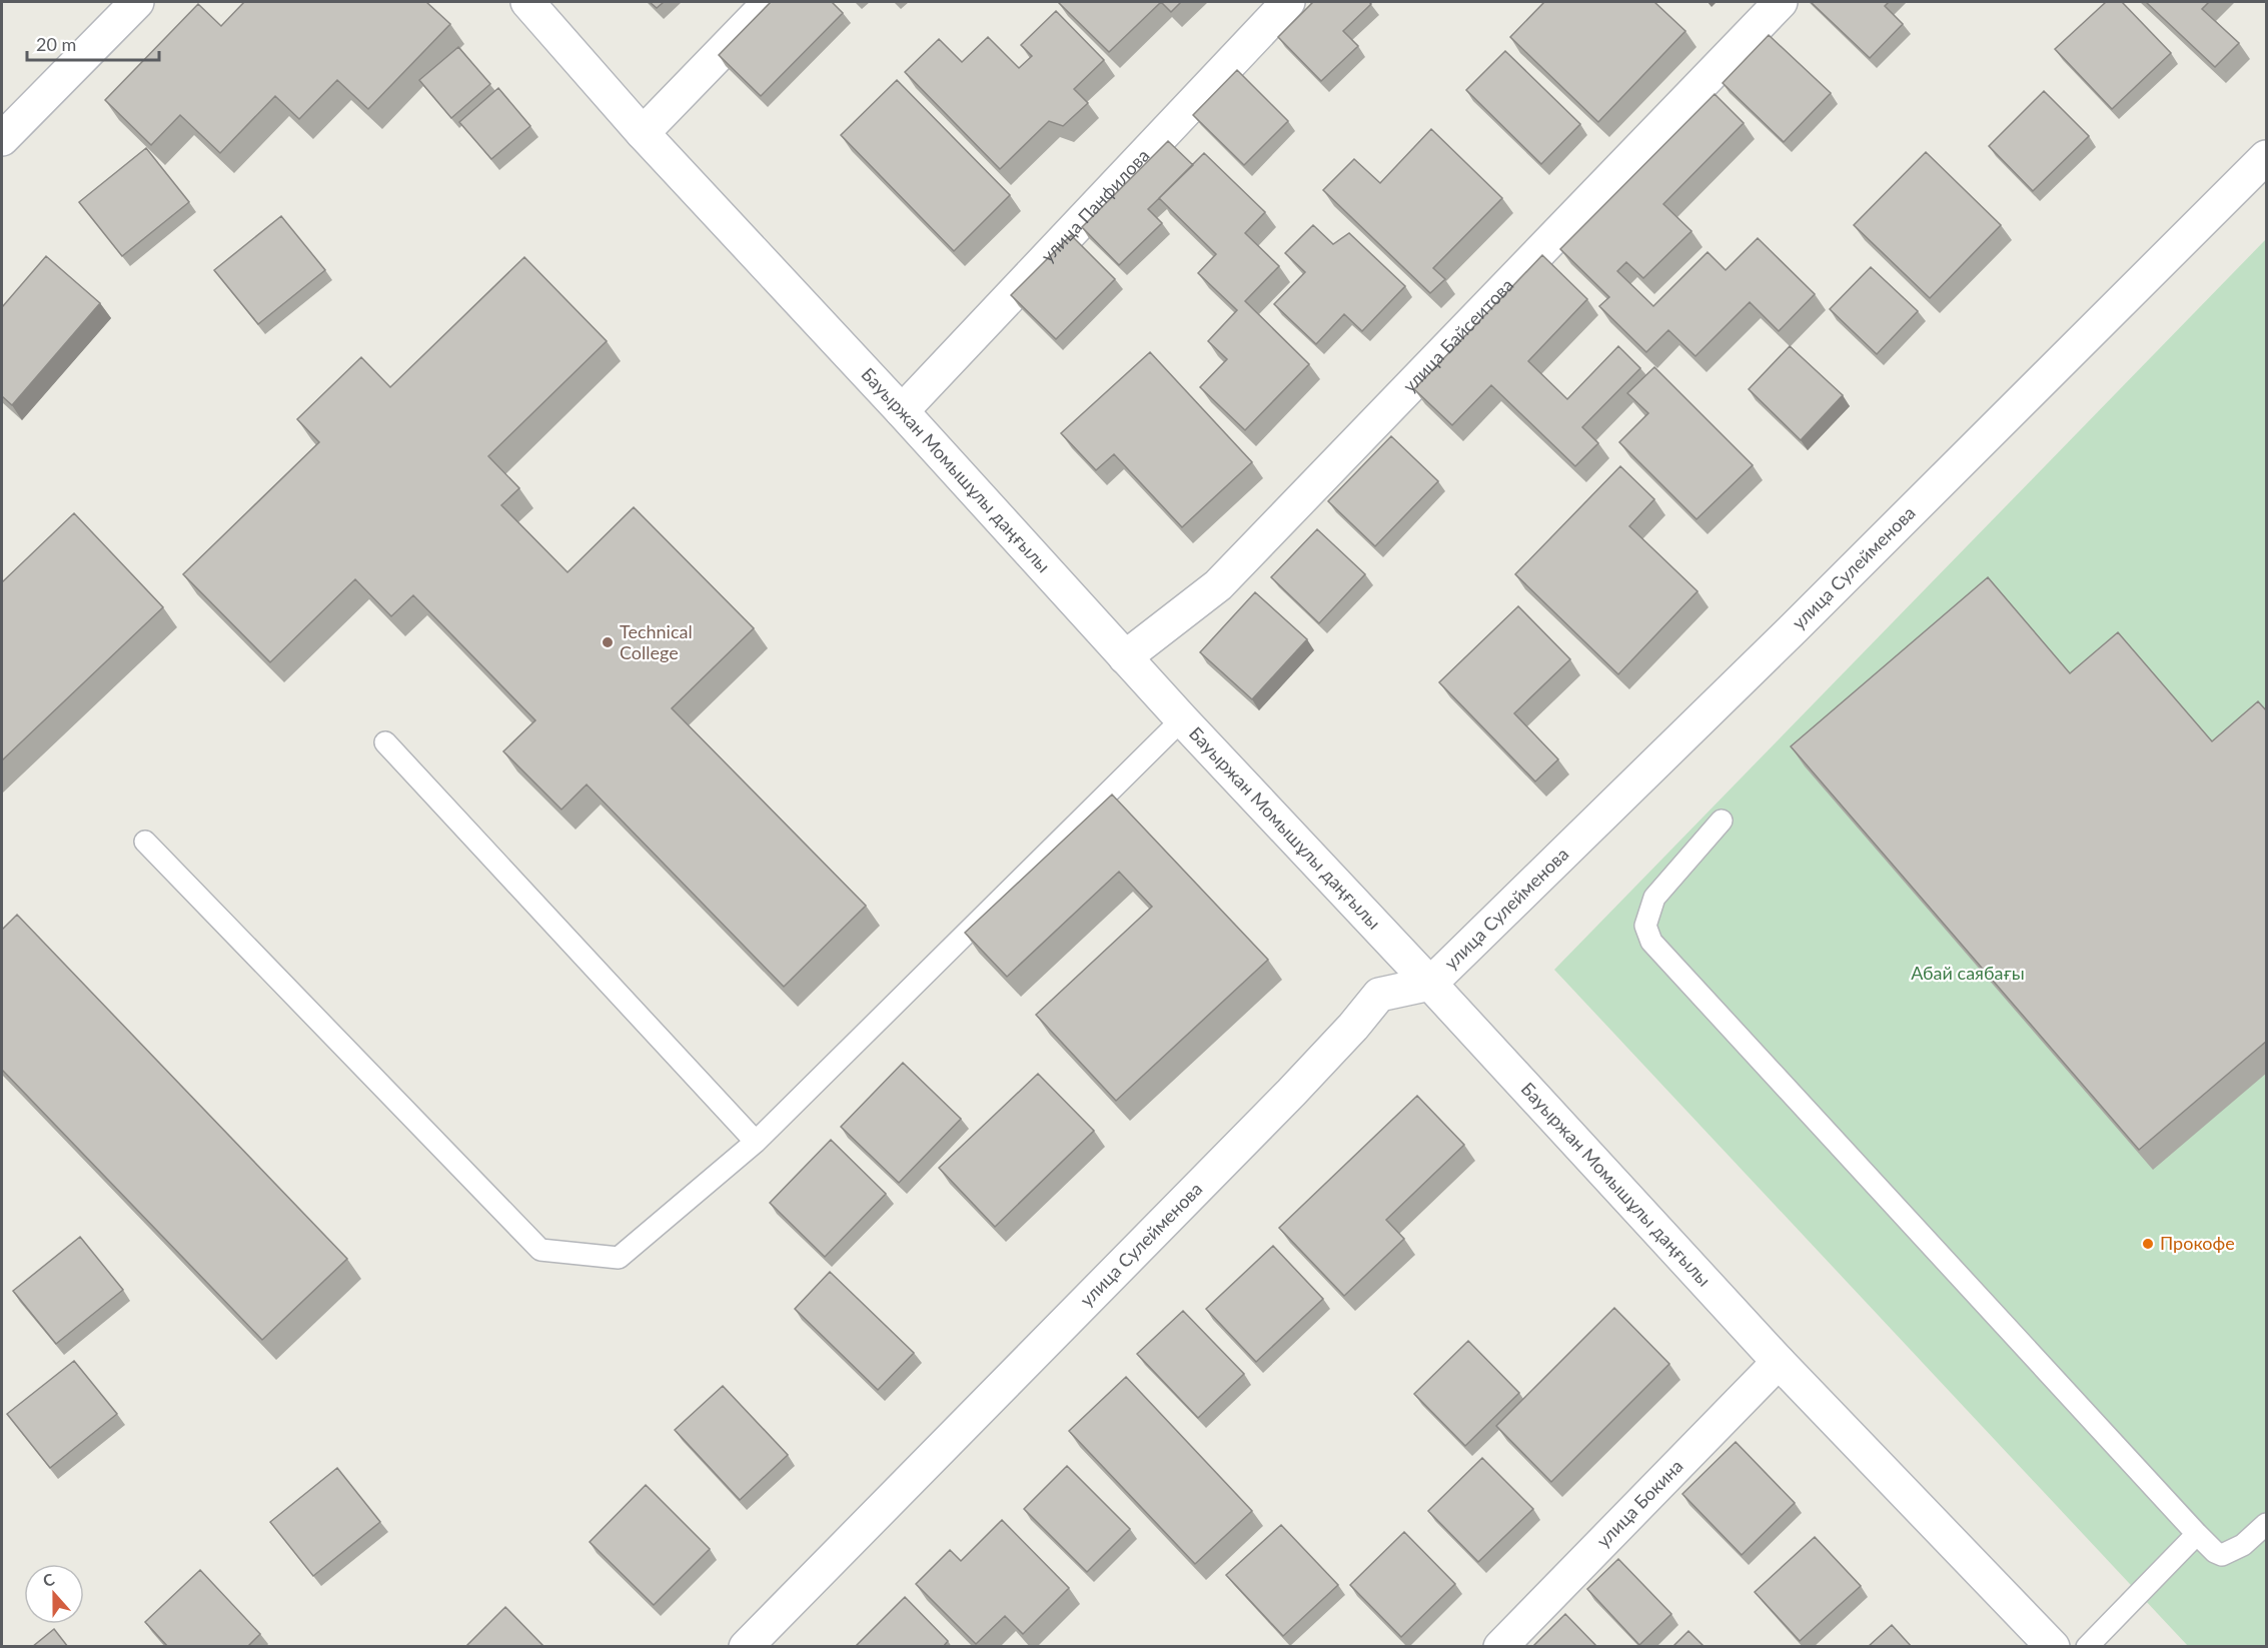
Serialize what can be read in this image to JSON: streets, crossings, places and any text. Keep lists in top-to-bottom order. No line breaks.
{"streets":{"street":["улица Панфилова","улица Байсеитова","Бауыржан Момышұлы даңғылы","улица Сулейменова","улица Бокина"]},"crossings":[["улица Панфилова","Бауыржан Момышұлы даңғылы"],["улица Байсеитова","Бауыржан Момышұлы даңғылы"],["Бауыржан Момышұлы даңғылы","улица Сулейменова"],["Бауыржан Момышұлы даңғылы","улица Бокина"]],"parks":["Абай саябағы"],"places":["Technical College","Прокофе"],"scale_bar":"20 m","north":"top"}
